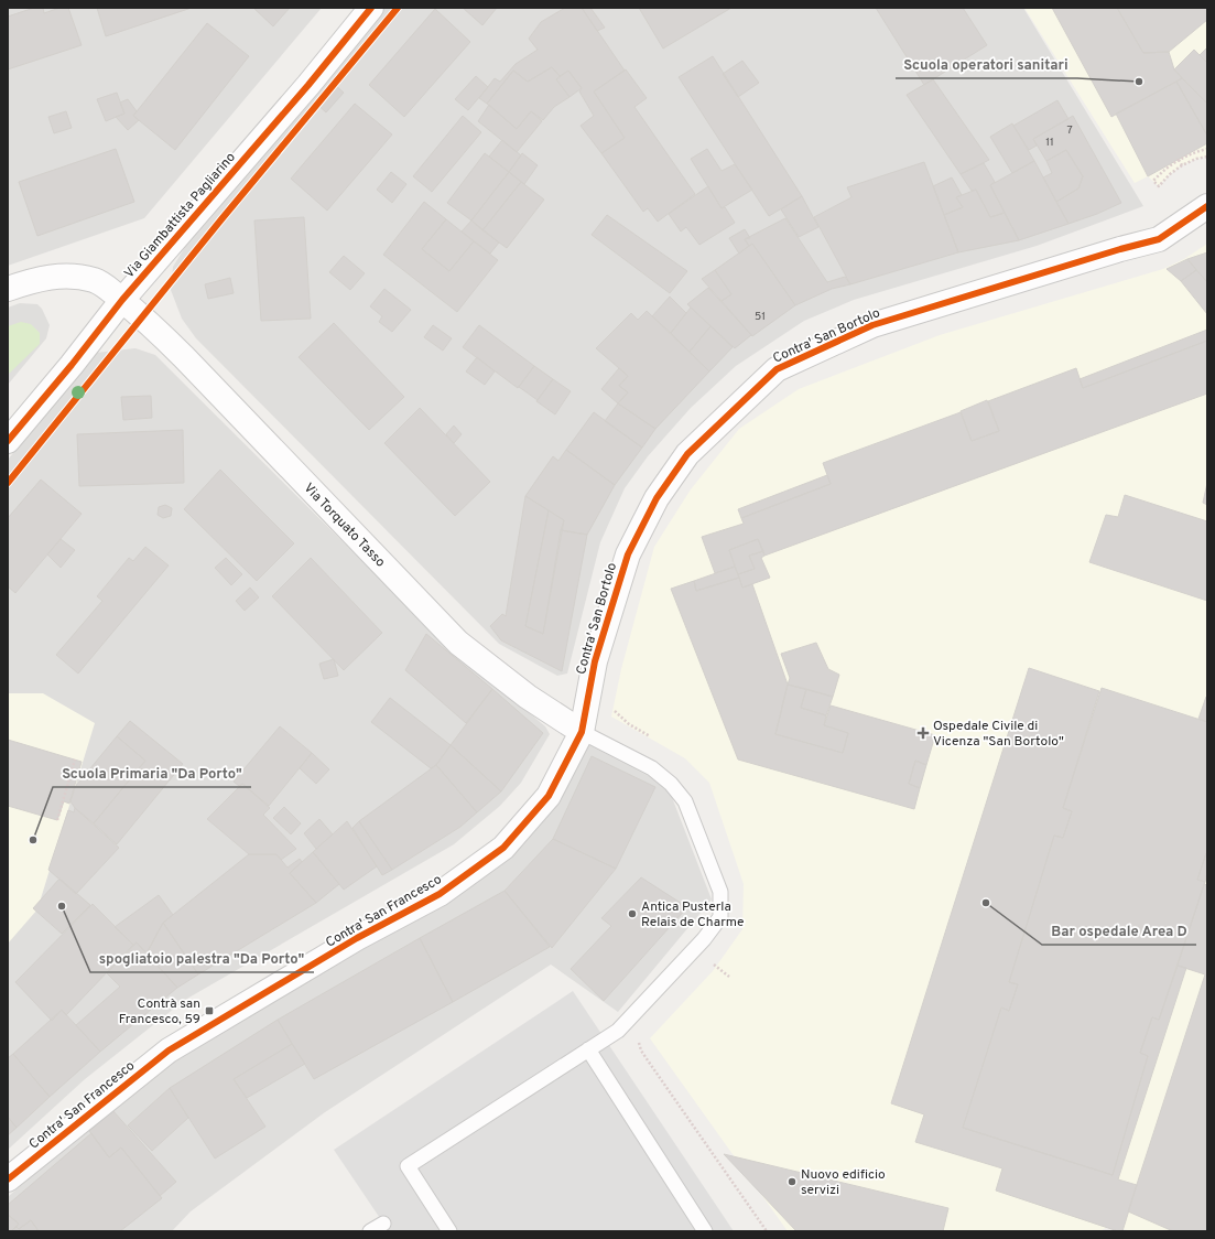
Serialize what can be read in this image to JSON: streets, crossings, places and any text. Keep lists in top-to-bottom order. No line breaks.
{"streets":{"street":["Via Giambattista Pagliarino","Contra' San Bortolo","Via Torquato Tasso","Contra' San Francesco"]},"crossings":[["Via Giambattista Pagliarino","Via Torquato Tasso"],["Contra' San Bortolo","Via Torquato Tasso"],["Contra' San Bortolo","Contra' San Francesco"],["Via Torquato Tasso","Contra' San Francesco"]],"places":{"other":["Scuola operatori sanitari","Scuola Primaria \"Da Porto\"","Bar ospedale Area D","spogliatoio palestra \"Da Porto\"","Antica Pusterla Relais de Charme","Nuovo edificio servizi"],"health":["Ospedale Civile di Vicenza \"San Bortolo\""],"transit":["Contrà san Francesco, 59"]},"house_numbers":["7","11","51"]}
